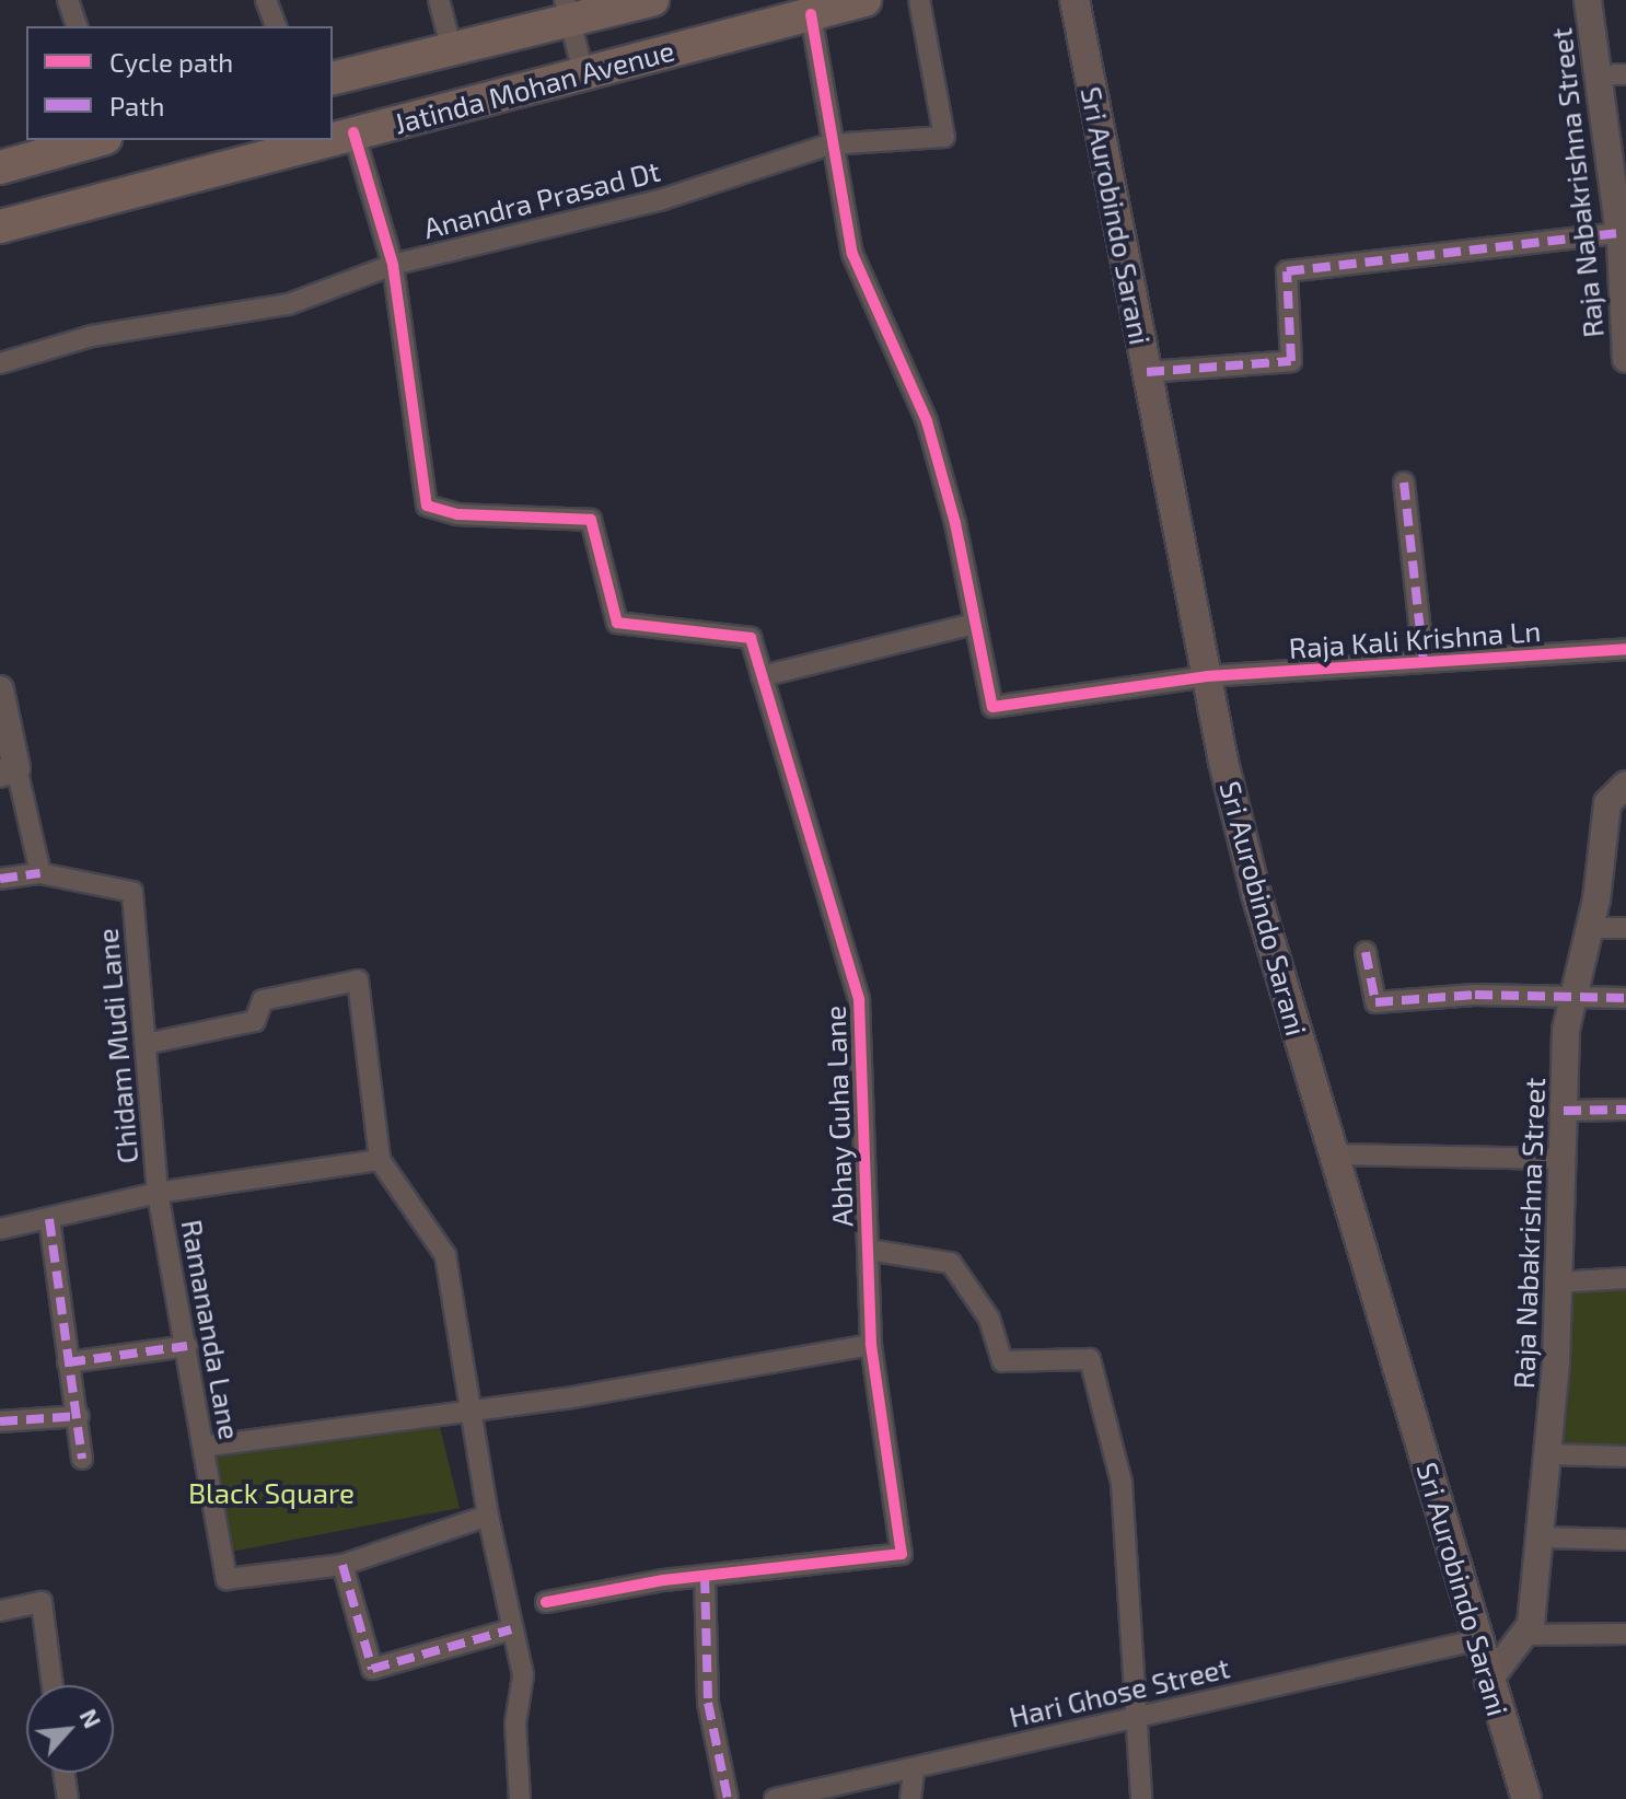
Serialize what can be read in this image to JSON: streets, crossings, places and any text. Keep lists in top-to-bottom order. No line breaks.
{"streets":{"main road":["Jatinda Mohan Avenue","Sri Aurobindo Sarani"],"street":["Raja Nabakrishna Street","Anandra Prasad Dt","Raja Kali Krishna Ln","Chidam Mudi Lane","Abhay Guha Lane","Ramananda Lane","Hari Ghose Street"]},"crossings":[["Raja Nabakrishna Street","Sri Aurobindo Sarani"],["Anandra Prasad Dt","Abhay Guha Lane"],["Sri Aurobindo Sarani","Raja Kali Krishna Ln"],["Sri Aurobindo Sarani","Hari Ghose Street"],["Chidam Mudi Lane","Ramananda Lane"]],"parks":["Black Square"],"legend":["Cycle path","Path"],"north":"top right"}
